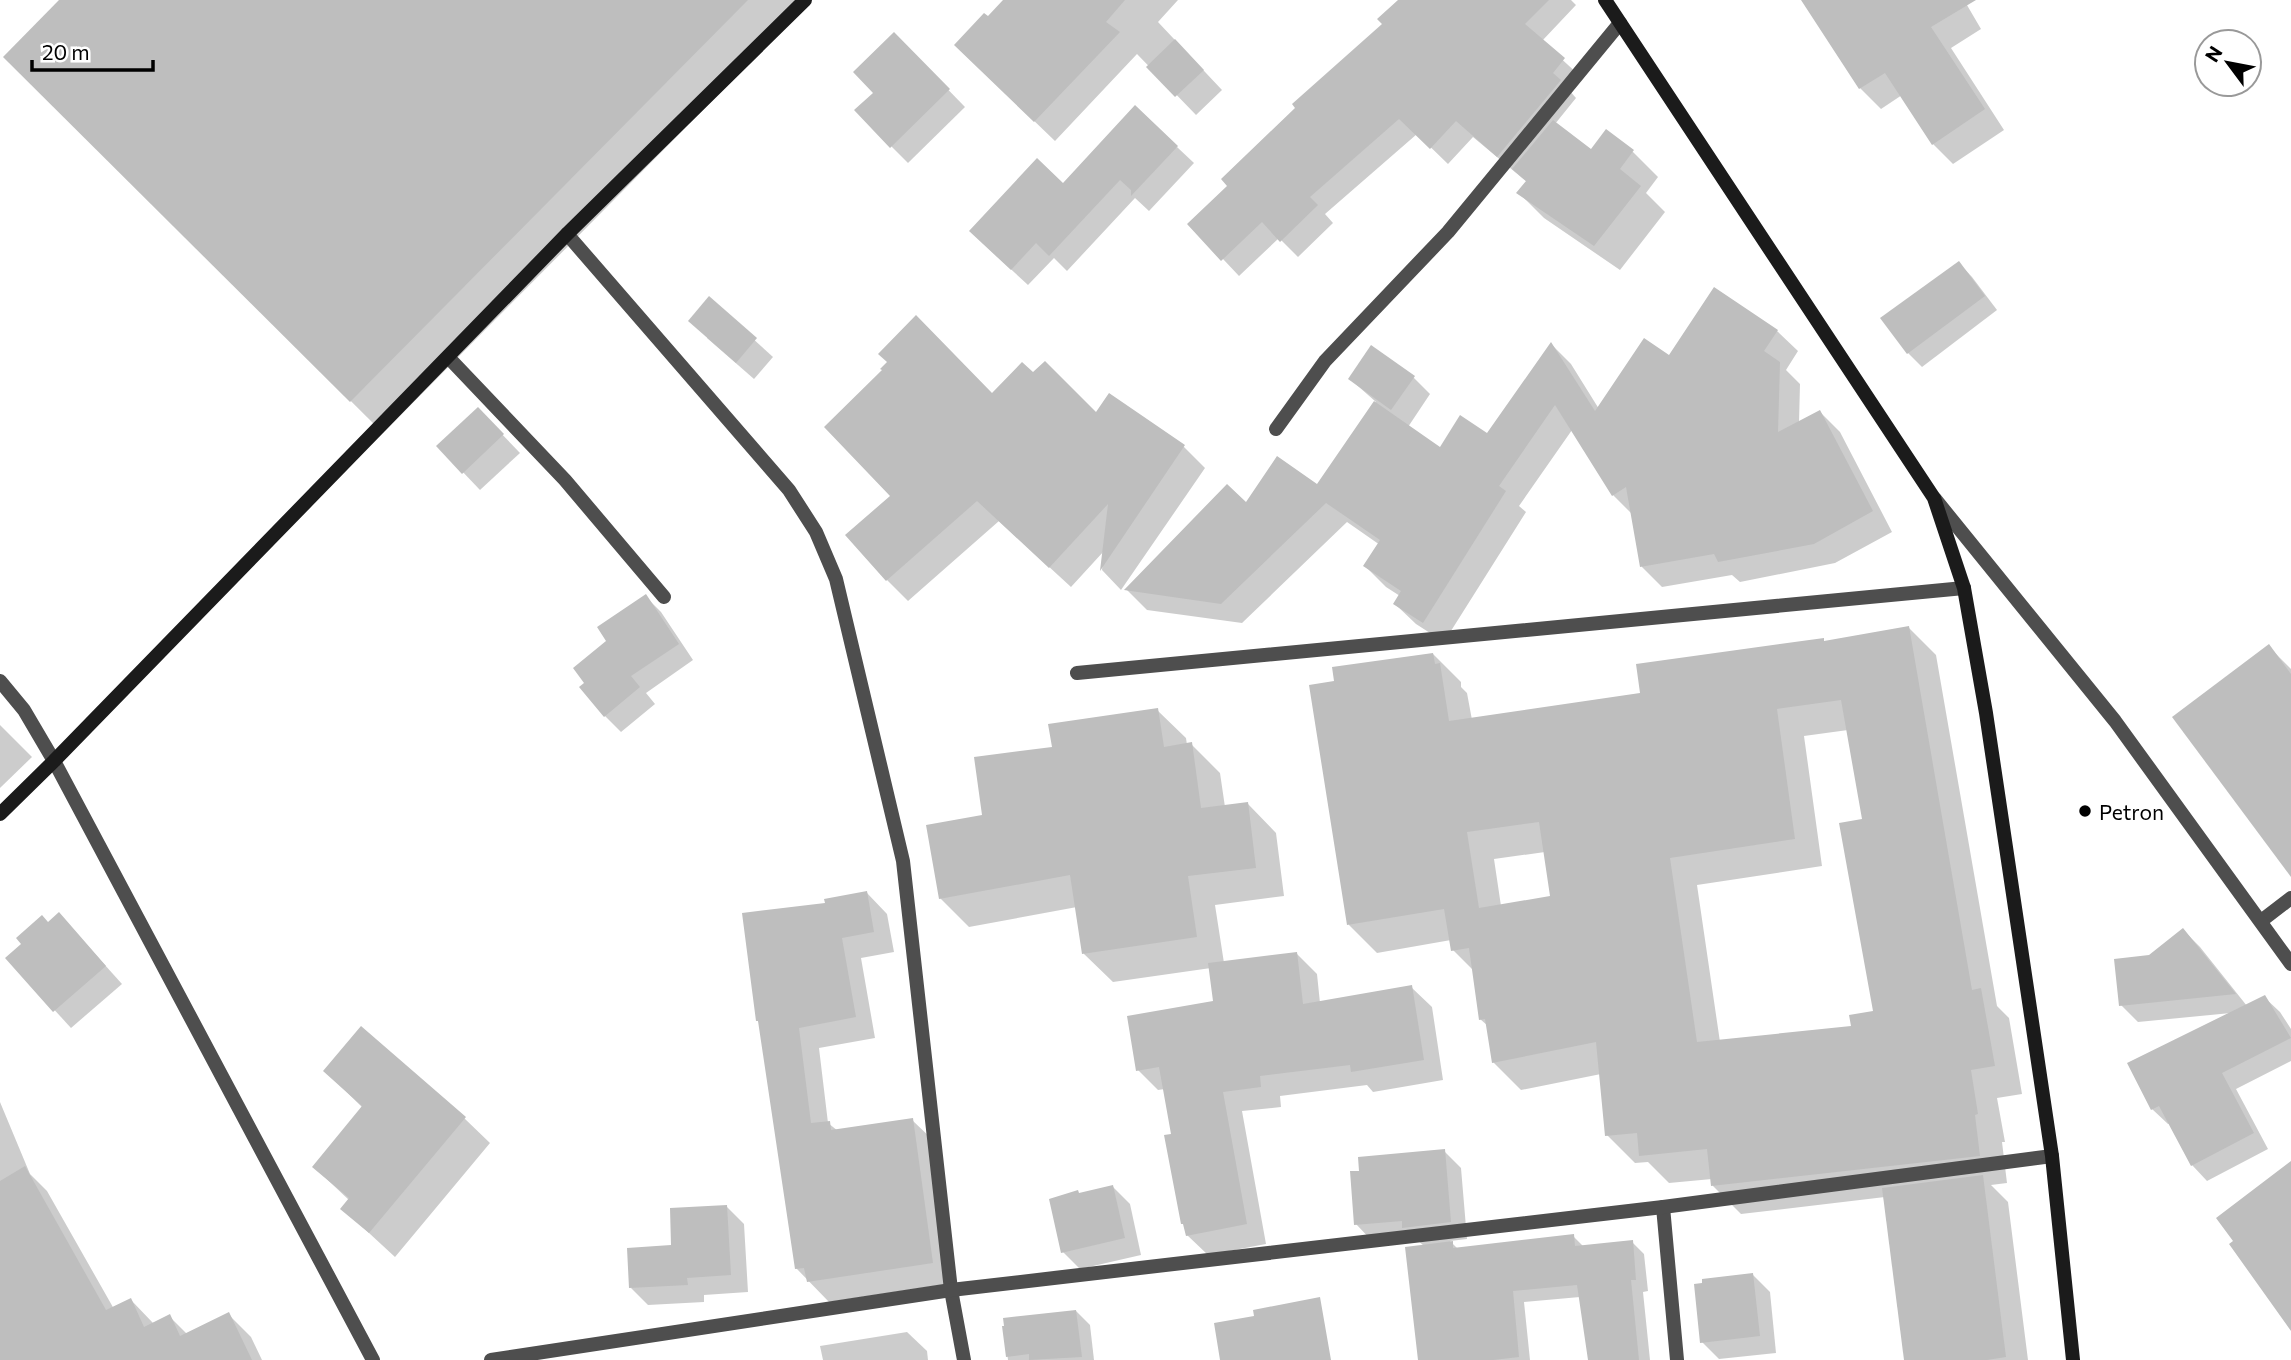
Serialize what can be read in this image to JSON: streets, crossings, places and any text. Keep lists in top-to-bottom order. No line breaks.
{"places":["Petron"],"scale_bar":"20 m","north":"top left"}
